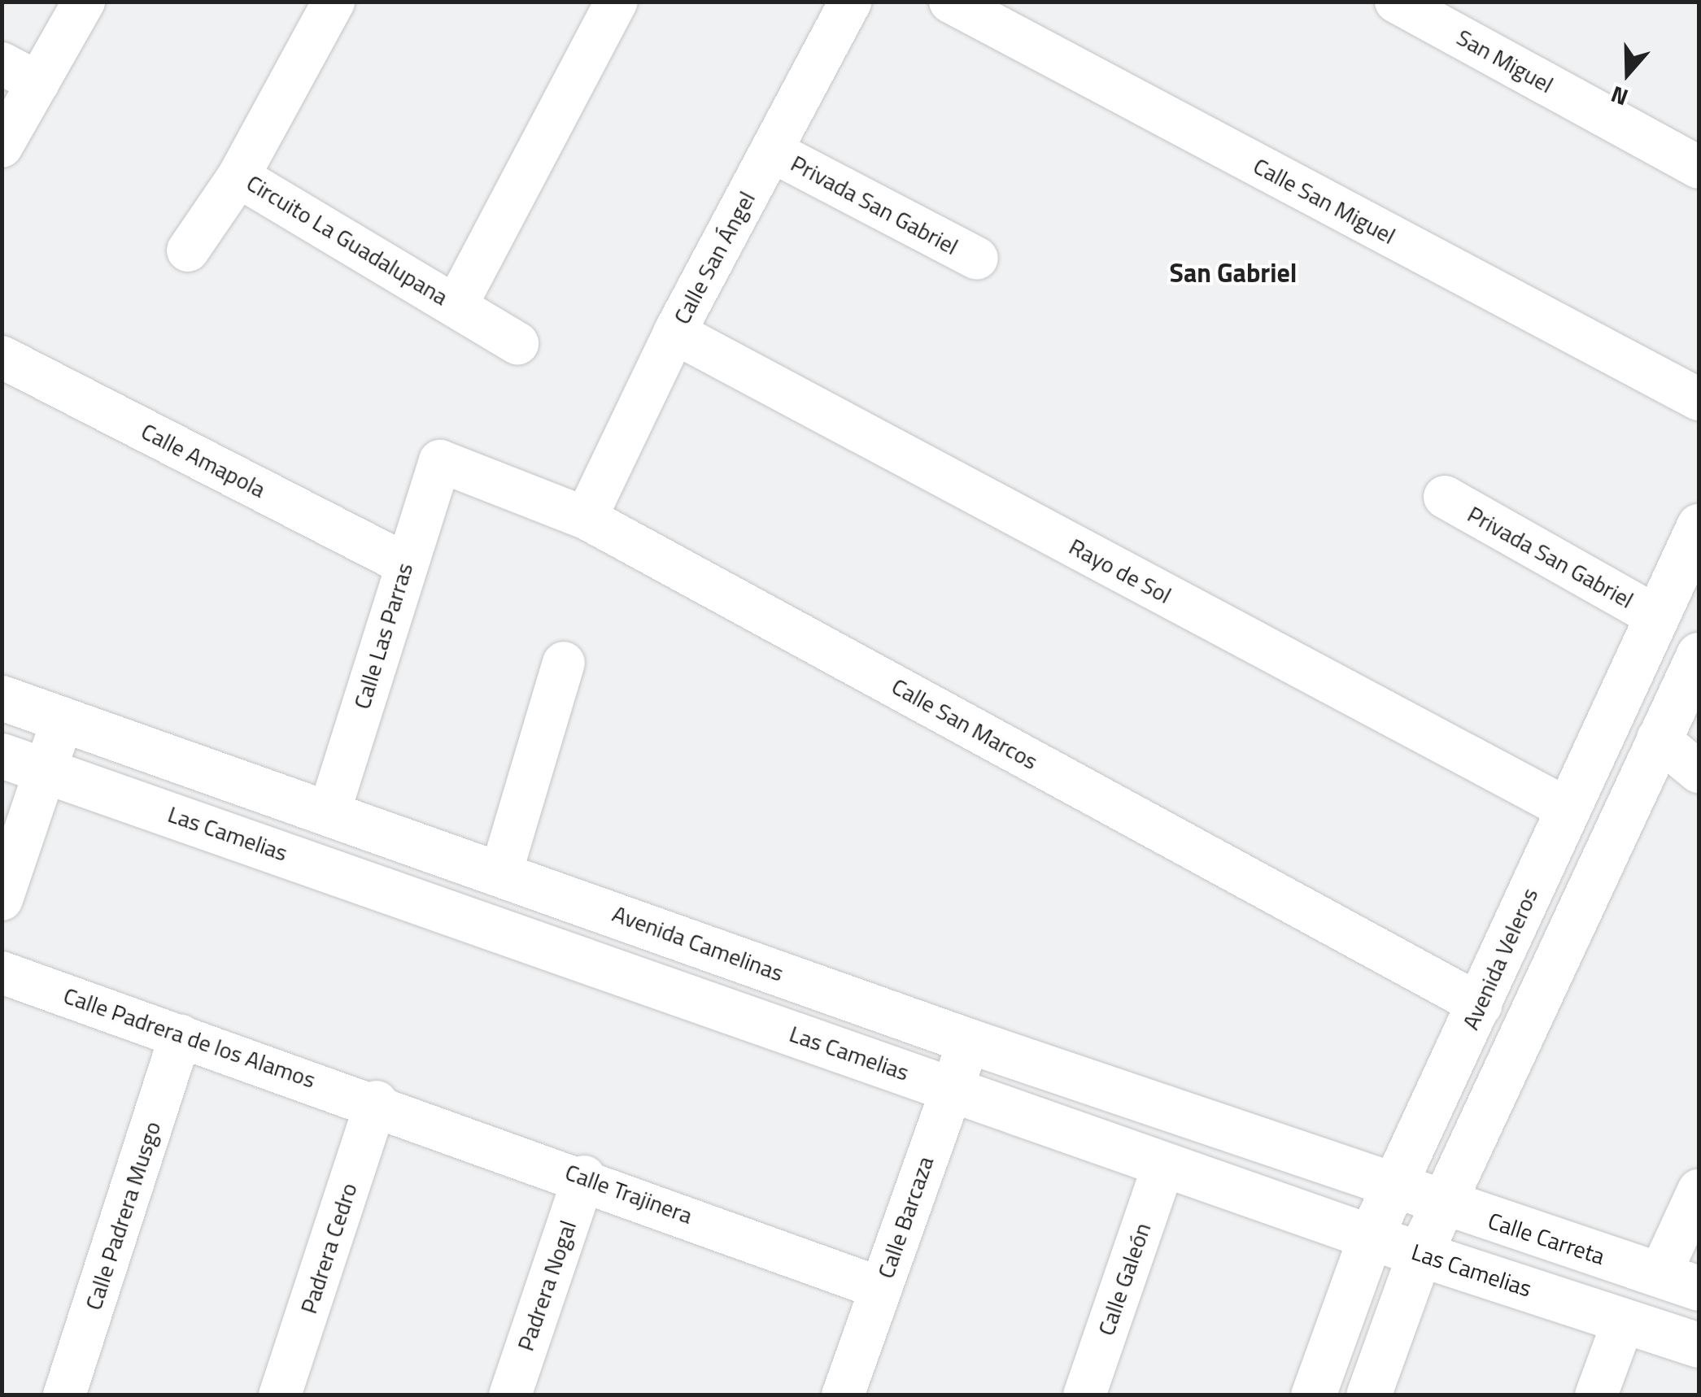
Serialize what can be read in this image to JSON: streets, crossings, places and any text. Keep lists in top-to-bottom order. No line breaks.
{"streets":{"street":["San Miguel","Calle San Miguel","Privada San Gabriel","Circuito La Guadalupana","Calle San Ángel","Calle Amapola","Rayo de Sol","Calle Las Parras","Calle San Marcos","Las Camelias","Avenida Camelinas","Avenida Veleros","Calle Padrera de los Alamos","Calle Trajinera","Calle Padrera Musgo","Calle Barcaza","Calle Carreta","Padrera Cedro","Calle Galeón","Padrera Nogal"]},"crossings":[["Privada San Gabriel","Calle San Ángel"],["Privada San Gabriel","Avenida Veleros"],["Calle San Ángel","Rayo de Sol"],["Calle San Ángel","Calle San Marcos"],["Calle Amapola","Calle Las Parras"],["Rayo de Sol","Avenida Veleros"],["Calle Las Parras","Calle San Marcos"],["Calle Las Parras","Avenida Camelinas"],["Calle San Marcos","Avenida Veleros"],["Las Camelias","Avenida Veleros"],["Las Camelias","Calle Barcaza"],["Las Camelias","Calle Galeón"],["Avenida Camelinas","Avenida Veleros"],["Avenida Camelinas","Calle Barcaza"],["Avenida Camelinas","Calle Carreta"],["Avenida Veleros","Calle Carreta"],["Calle Padrera de los Alamos","Calle Trajinera"],["Calle Padrera de los Alamos","Calle Padrera Musgo"],["Calle Padrera de los Alamos","Padrera Cedro"],["Calle Trajinera","Calle Barcaza"],["Calle Trajinera","Padrera Cedro"],["Calle Trajinera","Padrera Nogal"]],"districts":["San Gabriel"],"north":"bottom"}
